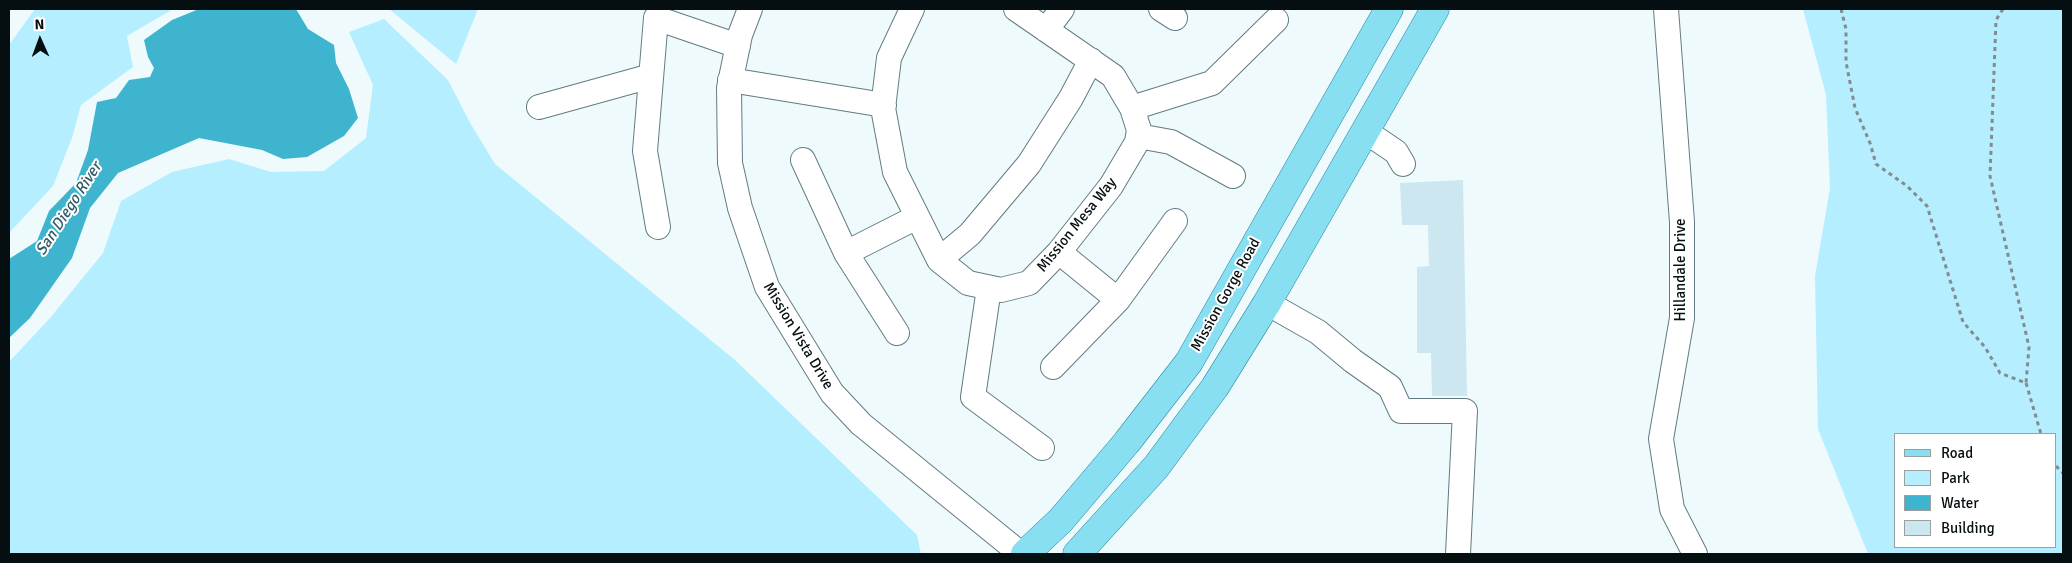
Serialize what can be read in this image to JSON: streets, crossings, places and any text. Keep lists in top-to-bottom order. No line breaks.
{"streets":{"main road":["Mission Gorge Road"],"street":["Mission Mesa Way","Hillandale Drive","Mission Vista Drive"]},"water":["San Diego River"],"legend":["Road","Park","Water","Building"],"north":"top"}
